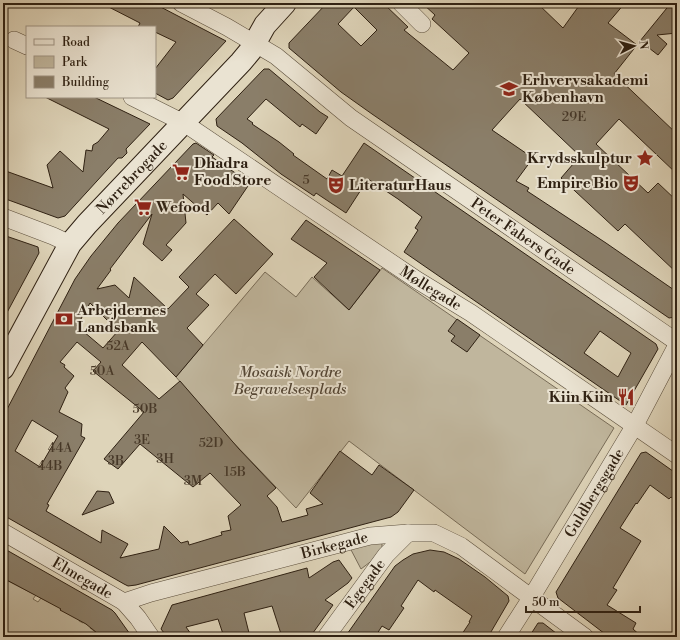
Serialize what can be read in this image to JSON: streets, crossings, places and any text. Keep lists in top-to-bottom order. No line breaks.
{"streets":{"street":["Nørrebrogade","Peter Fabers Gade","Møllegade","Guldbergsgade","Birkegade","Elmegade","Egegade"]},"crossings":[["Nørrebrogade","Peter Fabers Gade"],["Nørrebrogade","Møllegade"],["Møllegade","Guldbergsgade"],["Guldbergsgade","Birkegade"],["Birkegade","Elmegade"],["Birkegade","Egegade"]],"parks":["Mosaisk Nordre Begravelsesplads"],"places":{"school or university":["Erhvervsakademi København"],"place":["Krydsskulptur"],"supermarket":["Dhadra Food Store","Wefood"],"theatre":["Empire Bio","LiteraturHaus"],"bank":["Arbejdernes Landsbank"],"restaurant":["Kiin Kiin"]},"house_numbers":["29E","5","52A","50A","50B","3E","52D","44A","3H","3B","44B","15B","3M"],"legend":["Road","Park","Building"],"scale_bar":"50 m","north":"right"}
